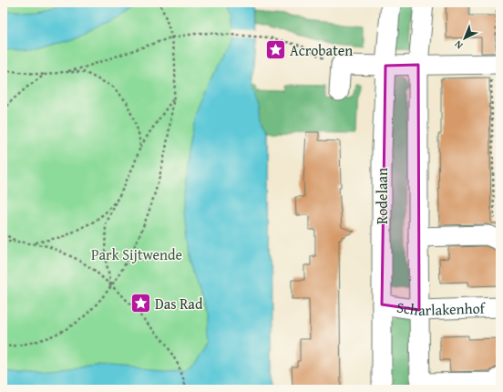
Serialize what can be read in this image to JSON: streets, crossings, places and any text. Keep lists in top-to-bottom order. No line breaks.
{"streets":{"street":["Rodelaan","Scharlakenhof"]},"crossings":[["Rodelaan","Scharlakenhof"]],"parks":["Park Sijtwende"],"places":{"place":["Acrobaten","Das Rad"]},"north":"bottom left"}
